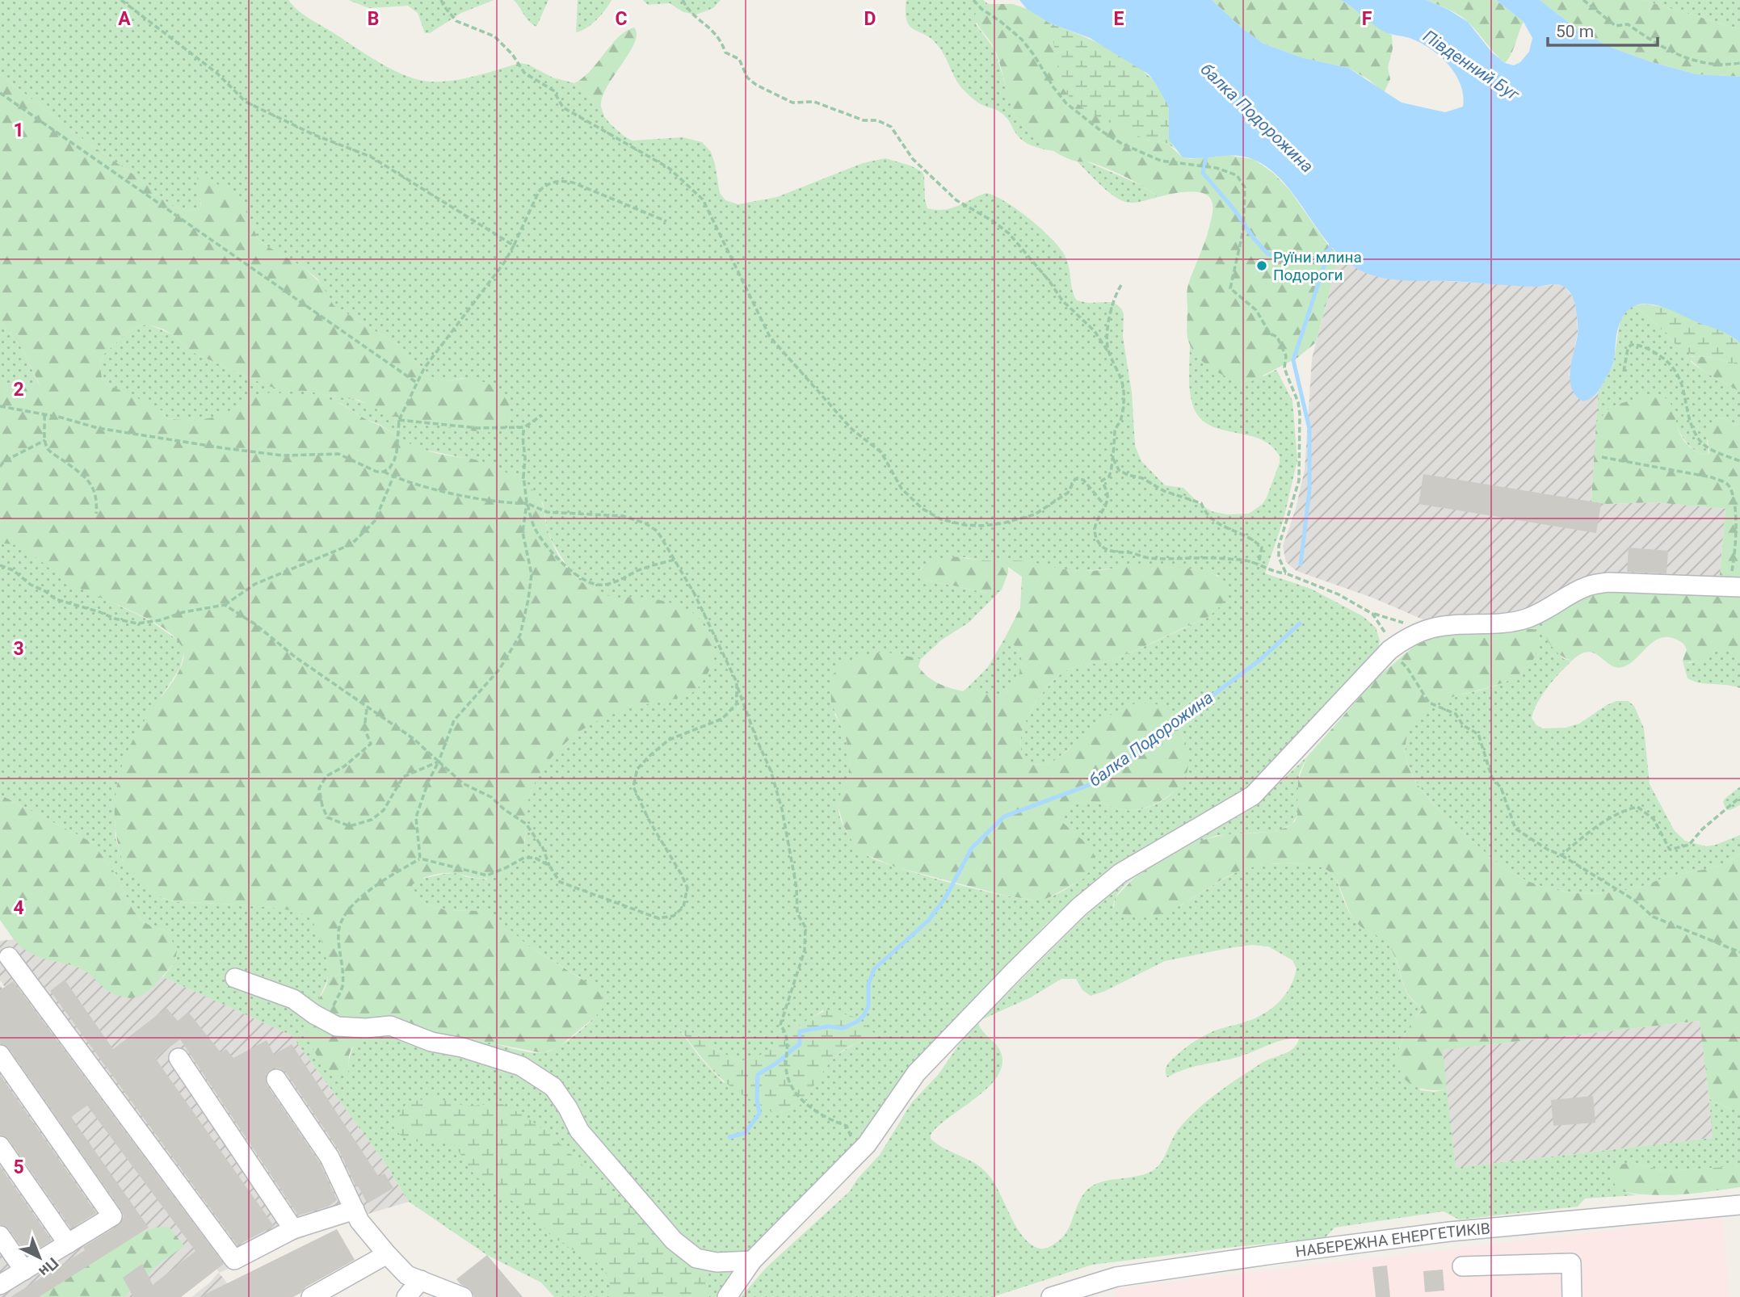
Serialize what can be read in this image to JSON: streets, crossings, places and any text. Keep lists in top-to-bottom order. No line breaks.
{"streets":{"street":["НАБЕРЕЖНА ЕНЕРГЕТИКІВ"]},"water":["Південний Буг","балка Подорожина"],"places":["Руїни млина Подороги"],"scale_bar":"50 m","north":"bottom right","grid":{"columns":["A","B","C","D","E","F"],"rows":["1","2","3","4","5"]}}
